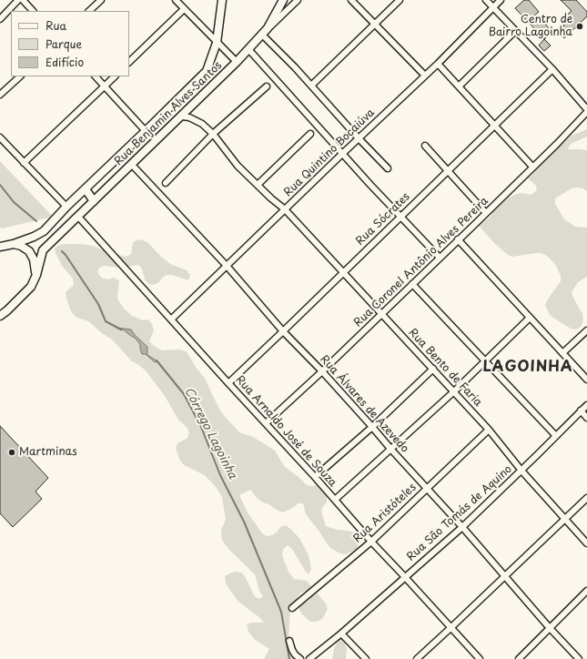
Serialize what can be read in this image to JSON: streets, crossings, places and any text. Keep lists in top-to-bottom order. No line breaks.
{"streets":{"main road":["Rua Benjamin Alves Santos"],"street":["Rua Quintino Bocaiúva","Rua Sócrates","Rua Coronel Antônio Alves Pereira","Rua Bento de Faria","Rua Álvares de Azevedo","Rua Arnaldo José de Souza","Rua Aristóteles","Rua São Tomás de Aquino"]},"crossings":[["Rua Benjamin Alves Santos","Rua Bento de Faria"],["Rua Benjamin Alves Santos","Rua Álvares de Azevedo"],["Rua Benjamin Alves Santos","Rua Arnaldo José de Souza"],["Rua Quintino Bocaiúva","Rua Bento de Faria"],["Rua Quintino Bocaiúva","Rua Álvares de Azevedo"],["Rua Quintino Bocaiúva","Rua Arnaldo José de Souza"],["Rua Sócrates","Rua Bento de Faria"],["Rua Sócrates","Rua Álvares de Azevedo"],["Rua Sócrates","Rua Arnaldo José de Souza"],["Rua Coronel Antônio Alves Pereira","Rua Bento de Faria"],["Rua Coronel Antônio Alves Pereira","Rua Álvares de Azevedo"],["Rua Coronel Antônio Alves Pereira","Rua Arnaldo José de Souza"],["Rua Bento de Faria","Rua Aristóteles"],["Rua Bento de Faria","Rua São Tomás de Aquino"],["Rua Álvares de Azevedo","Rua Aristóteles"],["Rua Álvares de Azevedo","Rua São Tomás de Aquino"],["Rua Arnaldo José de Souza","Rua Aristóteles"],["Rua Arnaldo José de Souza","Rua São Tomás de Aquino"]],"districts":["LAGOINHA"],"water":["Córrego Lagoinha"],"places":["Centro de Bairro Lagoinha","Martminas"],"legend":["Rua","Parque","Edifício"]}
